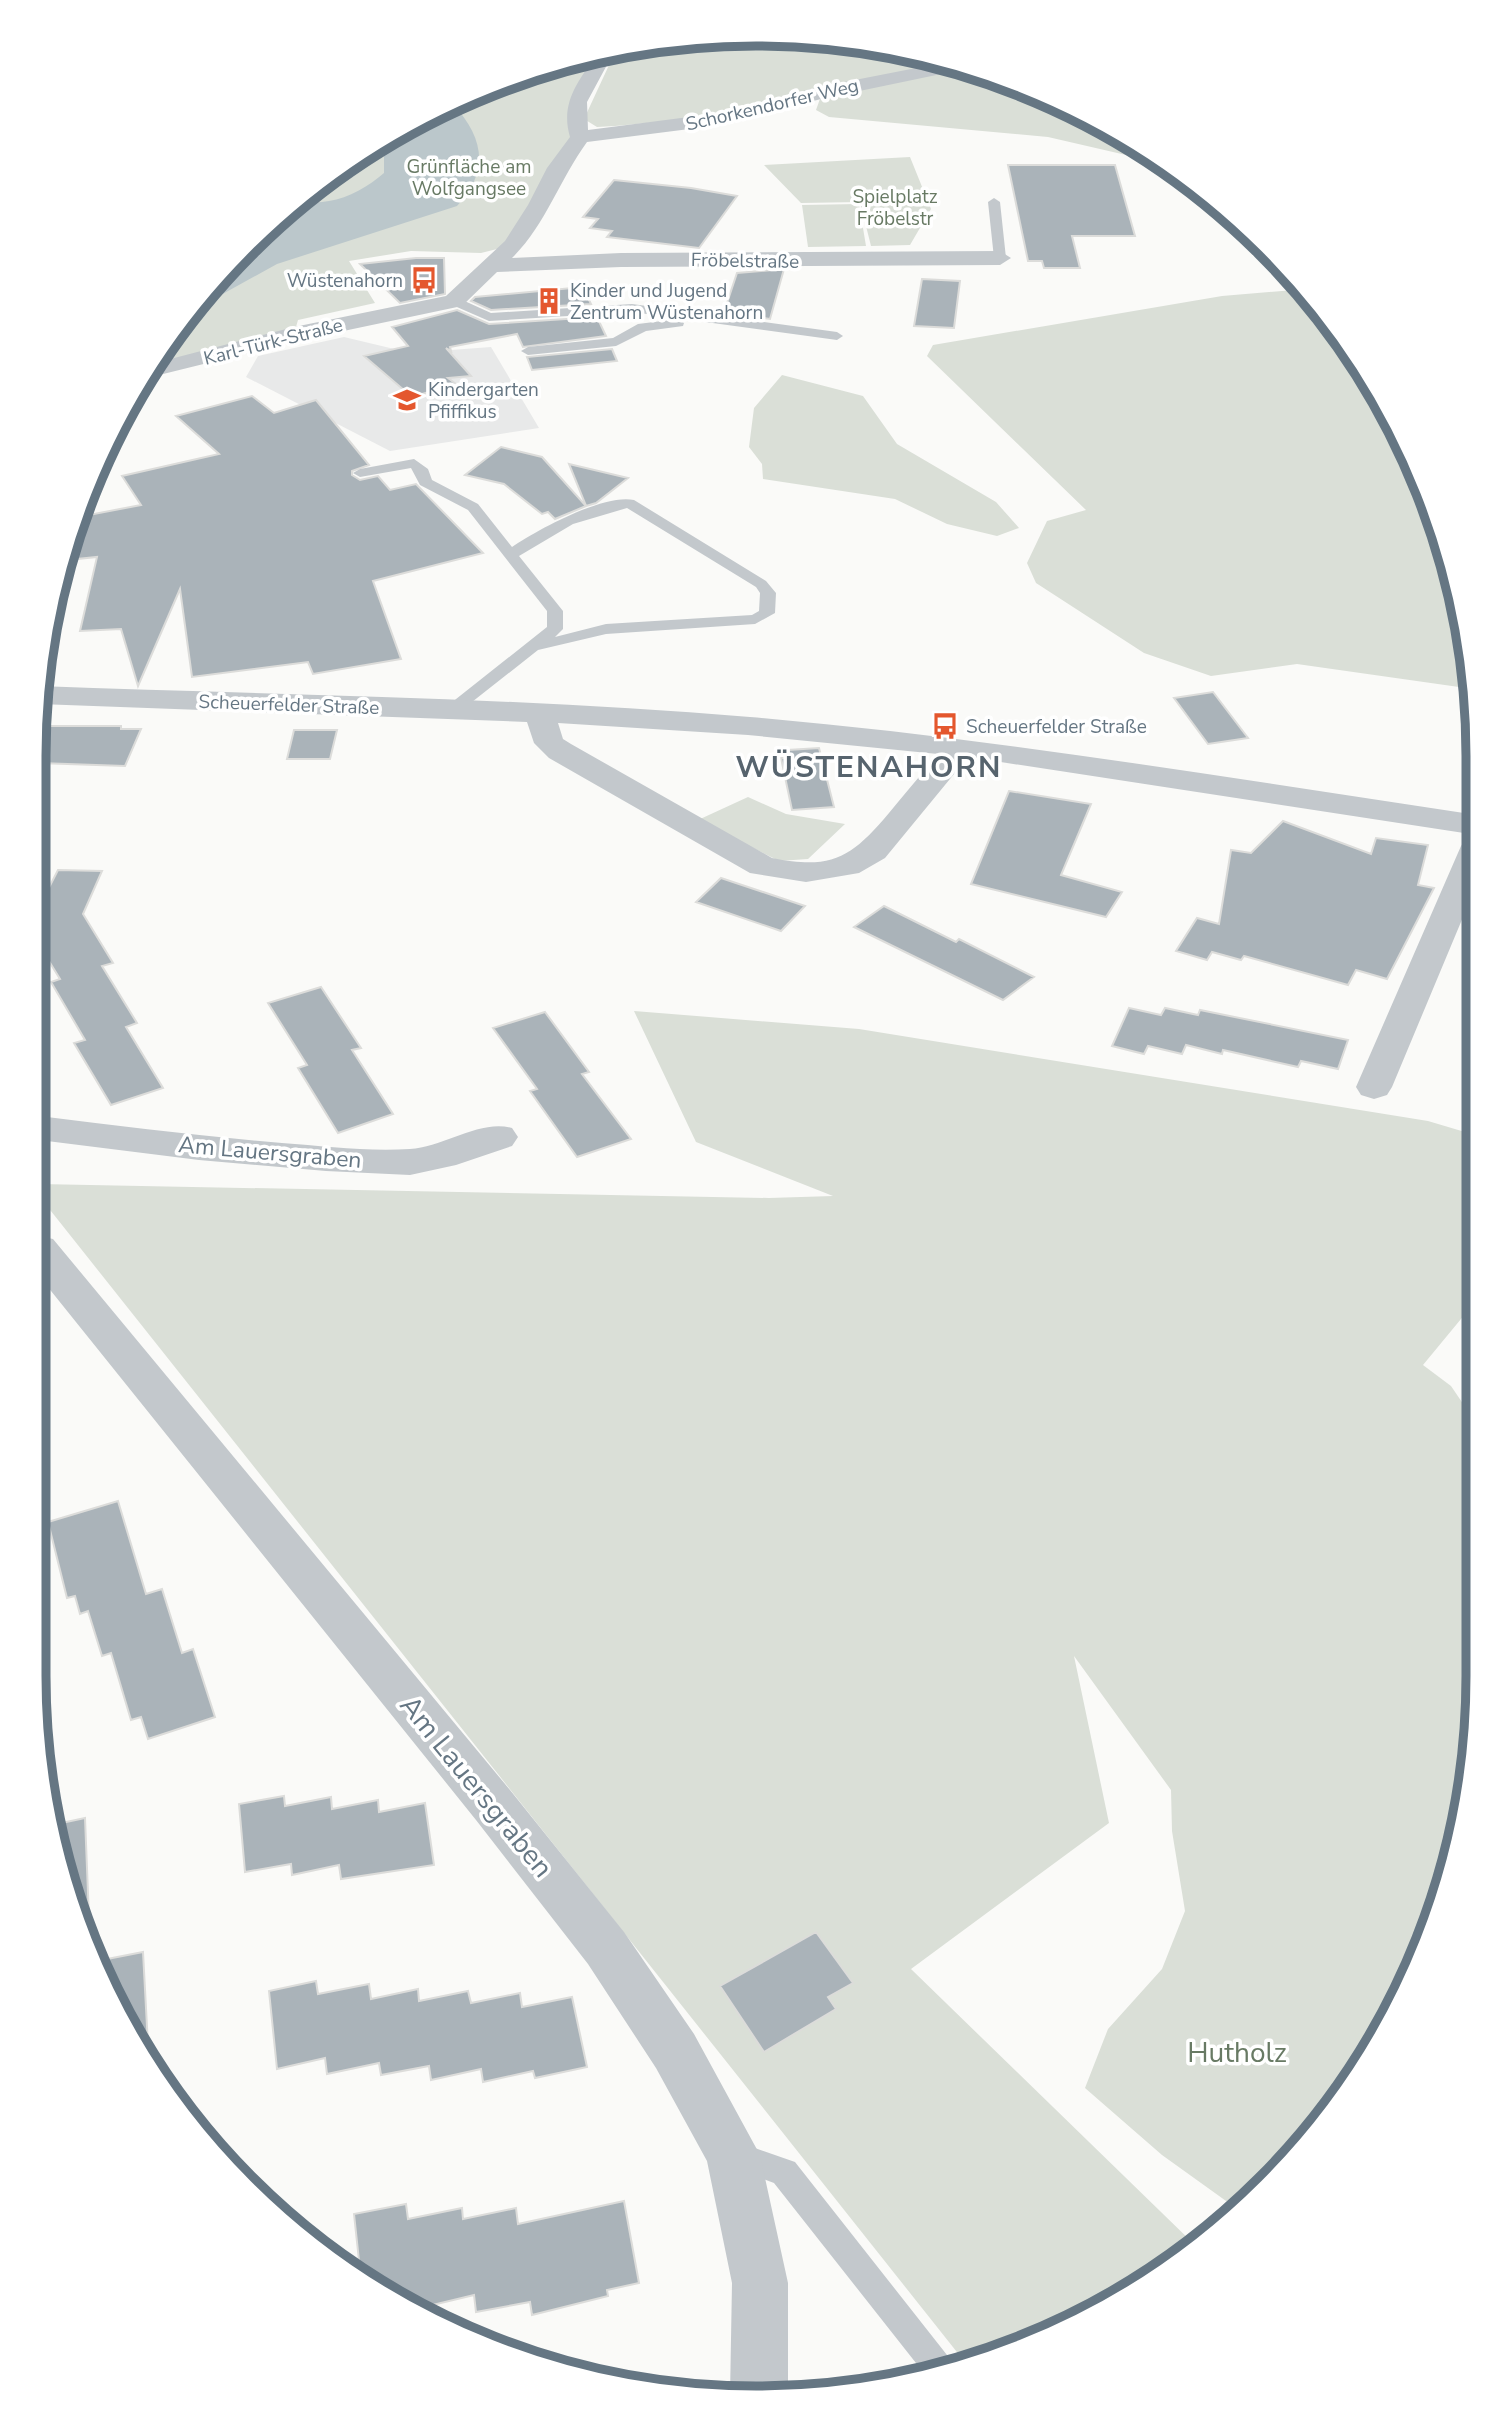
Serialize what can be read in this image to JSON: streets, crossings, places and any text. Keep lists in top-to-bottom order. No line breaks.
{"streets":{"street":["Schorkendorfer Weg","Fröbelstraße","Karl-Türk-Straße","Scheuerfelder Straße","Am Lauersgraben"]},"districts":["WÜSTENAHORN"],"parks":["Grünfläche am Wolfgangsee","Spielplatz Fröbelstr","Hutholz"],"places":{"bus stop":["Wüstenahorn","Scheuerfelder Straße"],"building":["Kinder und Jugend Zentrum Wüstenahorn"],"school or university":["Kindergarten Pfiffikus"]}}
